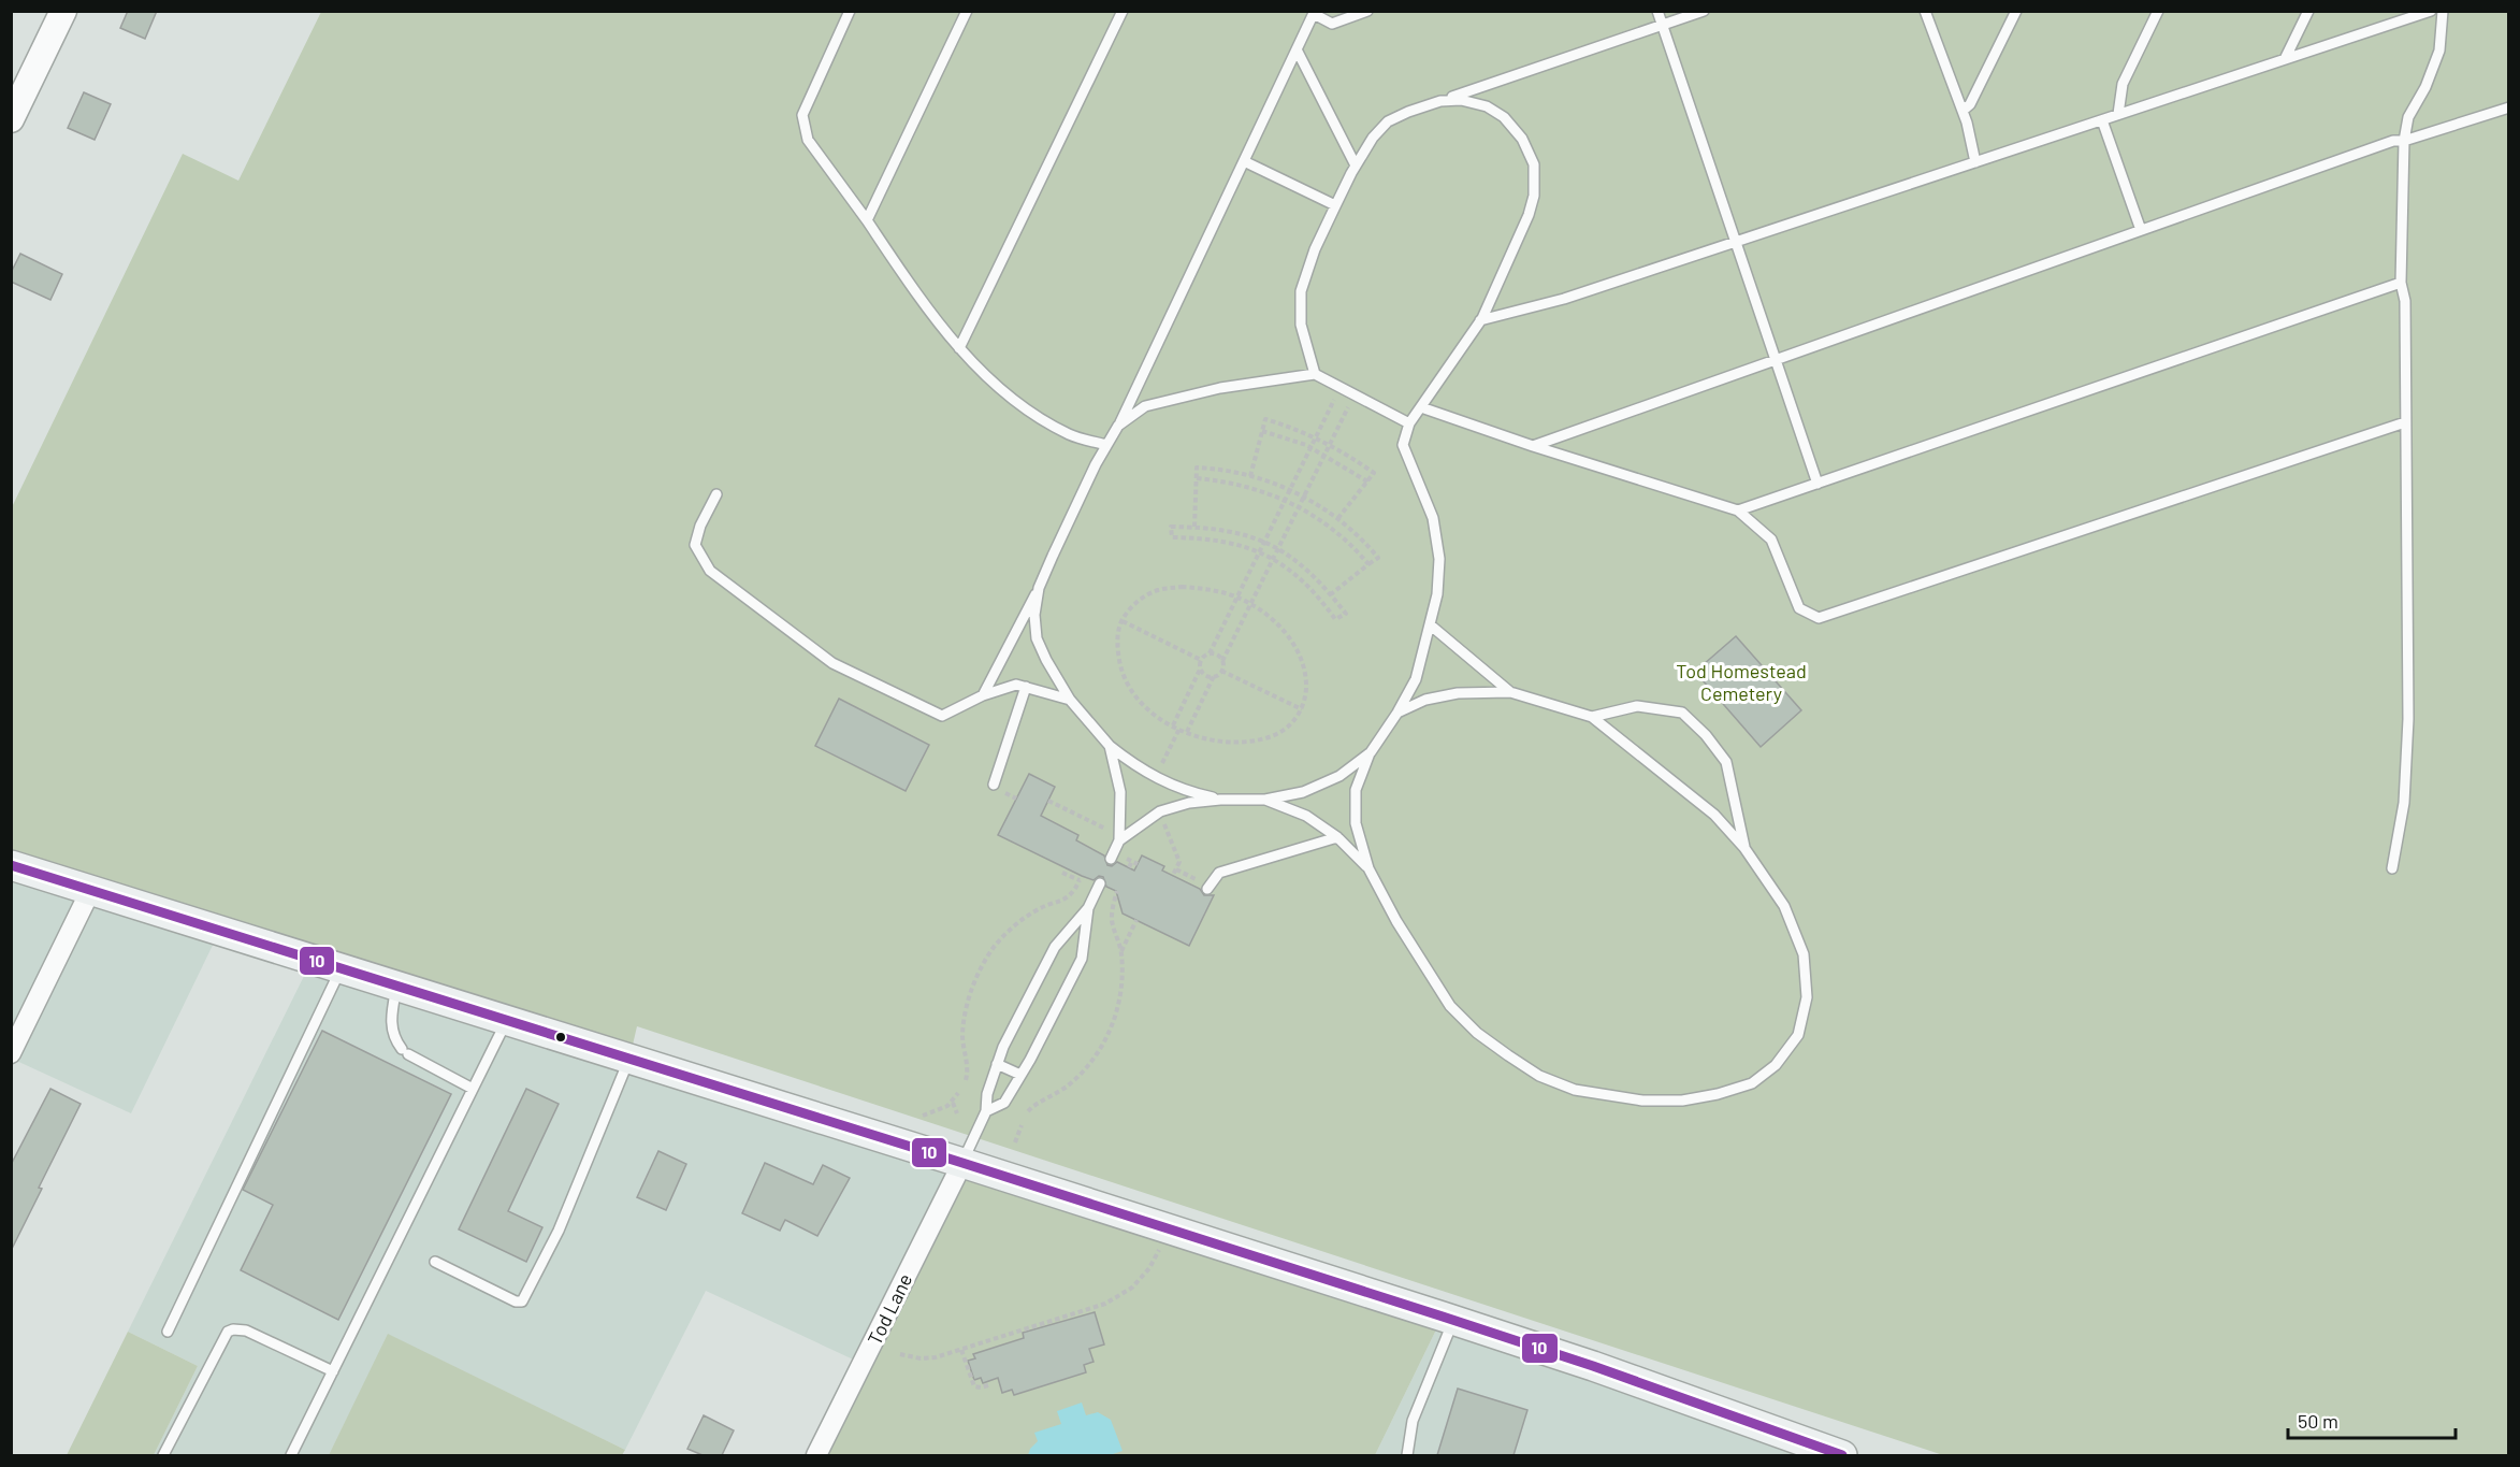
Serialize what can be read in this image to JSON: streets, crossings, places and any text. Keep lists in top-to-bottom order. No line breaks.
{"streets":{"street":["Tod Lane"]},"parks":["Tod Homestead Cemetery"],"lines":["transit line 10"],"scale_bar":"50 m"}
